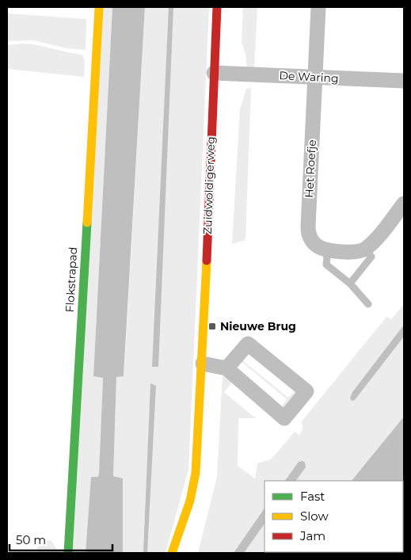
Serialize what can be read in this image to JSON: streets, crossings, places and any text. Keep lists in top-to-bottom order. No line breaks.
{"streets":{"main road":["Zuidwoldigerweg","Flokstrapad"],"street":["De Waring","Het Roefje"]},"crossings":[["De Waring","Het Roefje"],["De Waring","Zuidwoldigerweg"]],"places":{"transit":["Nieuwe Brug"]},"legend":["Fast","Slow","Jam"],"scale_bar":"50 m"}
